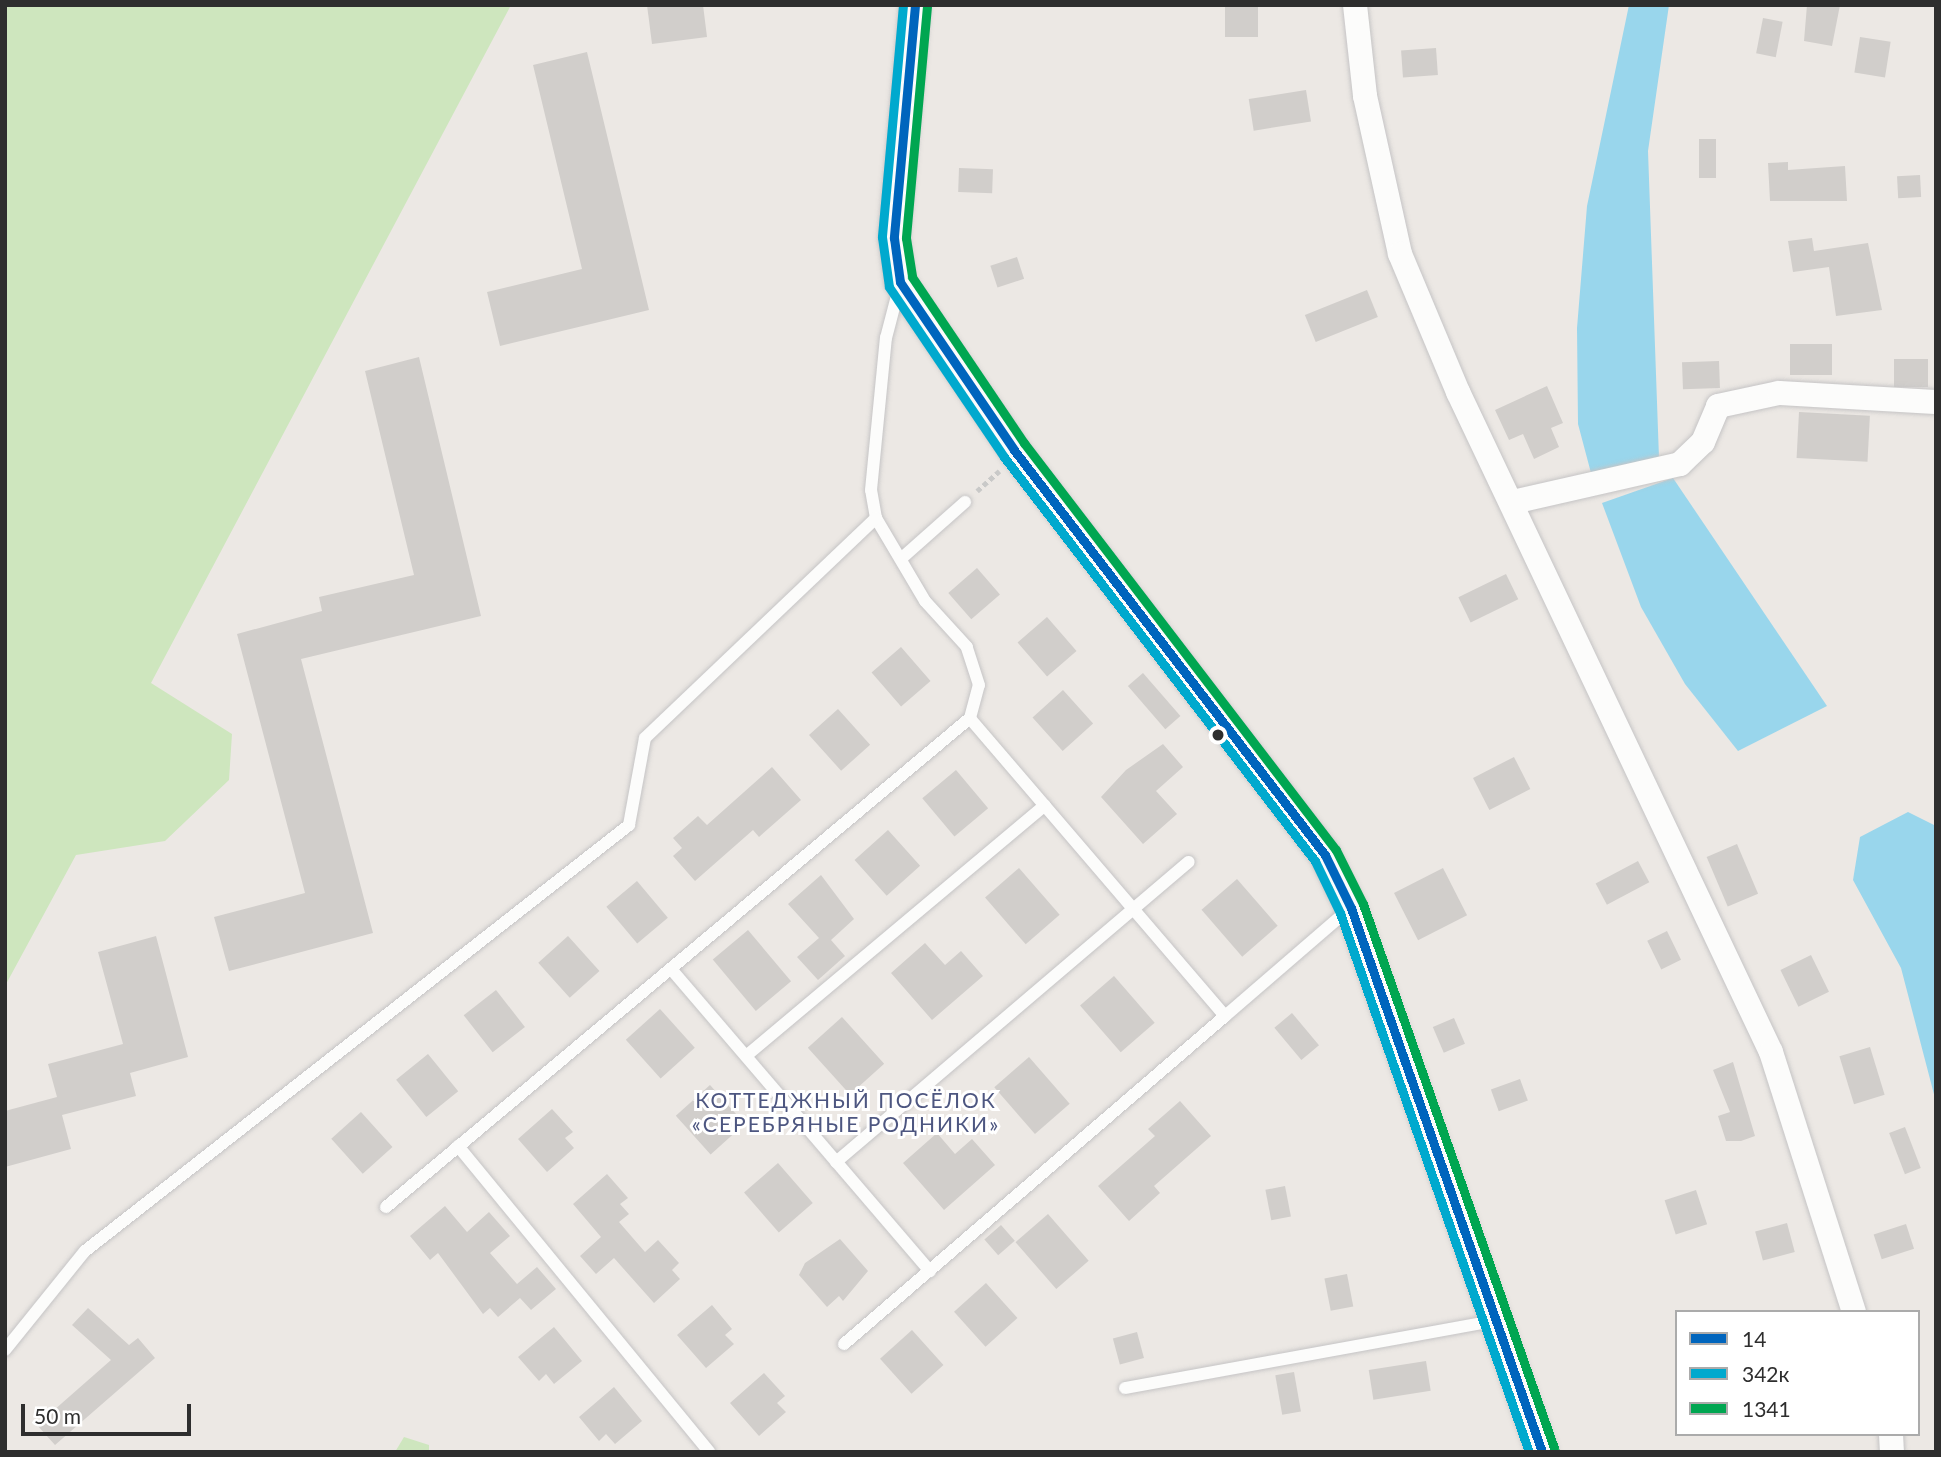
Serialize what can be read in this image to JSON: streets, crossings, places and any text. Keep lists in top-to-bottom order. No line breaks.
{"districts":["КОТТЕДЖНЫЙ ПОСЁЛОК «СЕРЕБРЯНЫЕ РОДНИКИ»"],"lines":["transit line 14","transit line 342к","transit line 1341"],"legend":["14","342к","1341"],"scale_bar":"50 m"}
